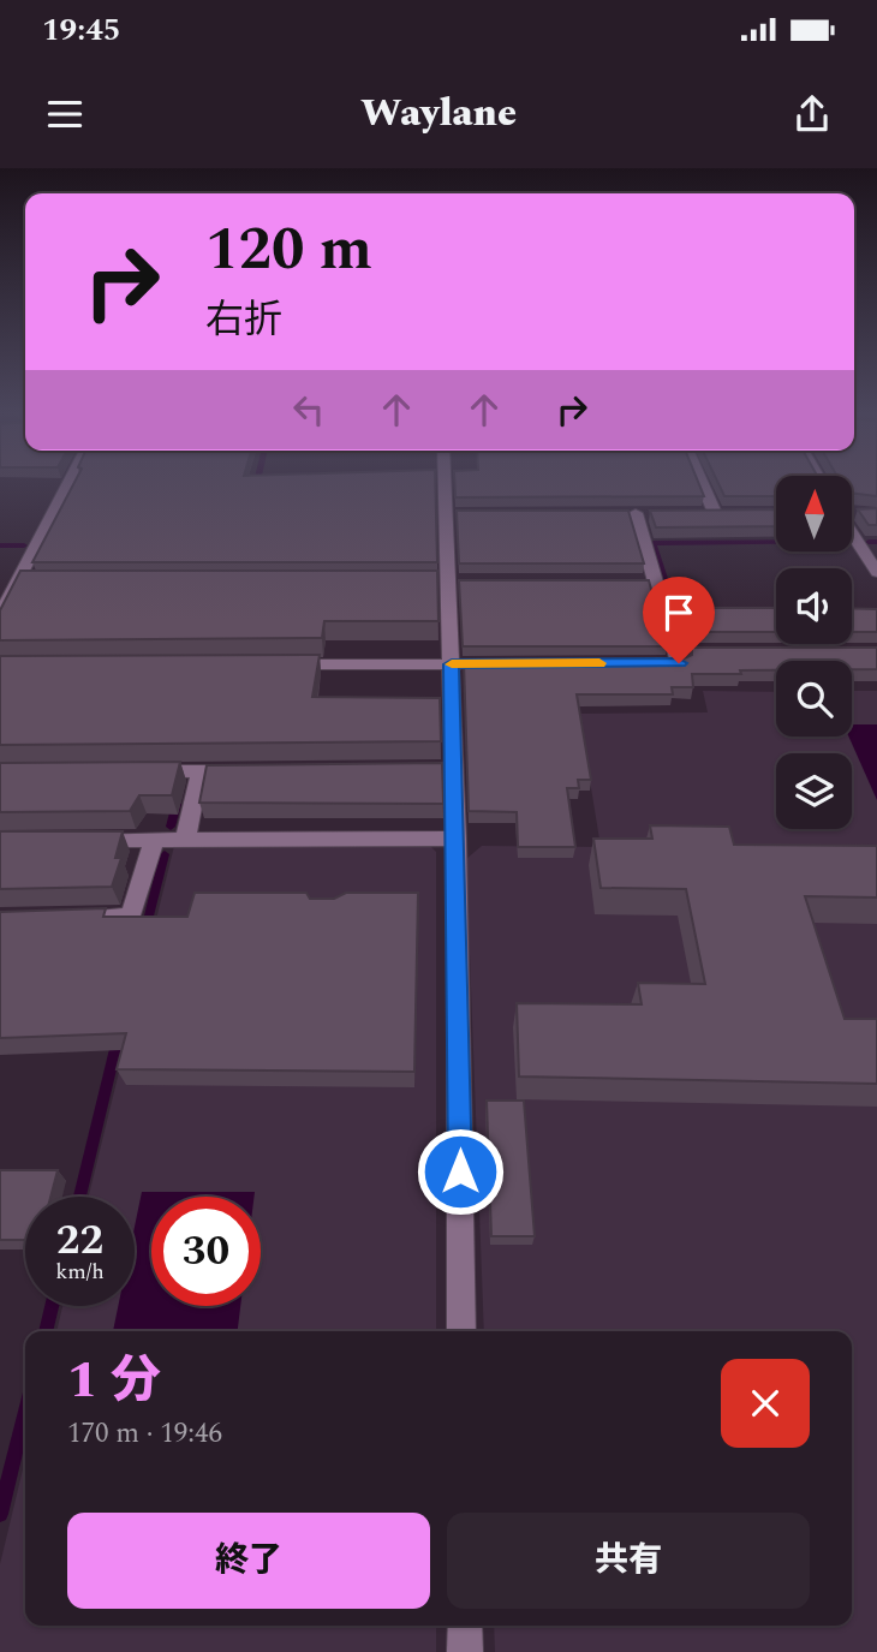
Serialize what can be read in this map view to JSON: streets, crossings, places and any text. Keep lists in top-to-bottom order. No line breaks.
{"north":"top","page":{"status":"19:45","header":"Waylane","turn":["120 m","右折"],"speed":"22 km/h","limit":"30","heading":["1 分","170 m · 19:46"],"buttons":["終了","共有"]}}
